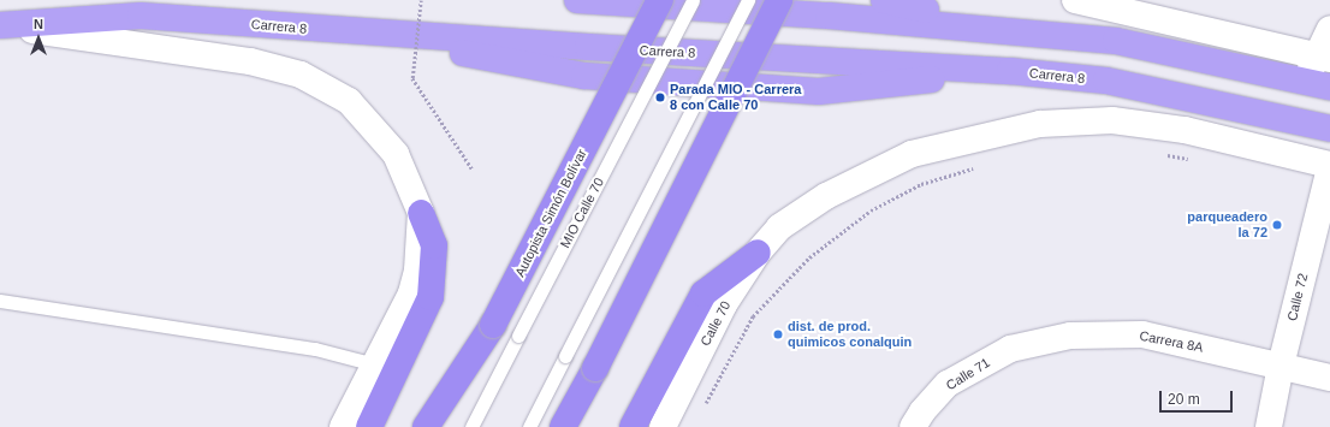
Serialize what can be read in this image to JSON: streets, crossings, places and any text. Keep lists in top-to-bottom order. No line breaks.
{"streets":{"highway":["Autopista Simón Bolívar"],"main road":["Carrera 8"],"street":["Calle 72","Calle 70","Carrera 8A","Calle 71"],"lane":["MIO Calle 70"]},"crossings":[["Calle 72","Calle 70"],["Calle 72","Carrera 8A"],["Carrera 8A","Calle 71"]],"places":["Parada MIO - Carrera 8 con Calle 70","parqueadero la 72","dist. de prod. quimicos conalquin"],"scale_bar":"20 m","north":"top"}
